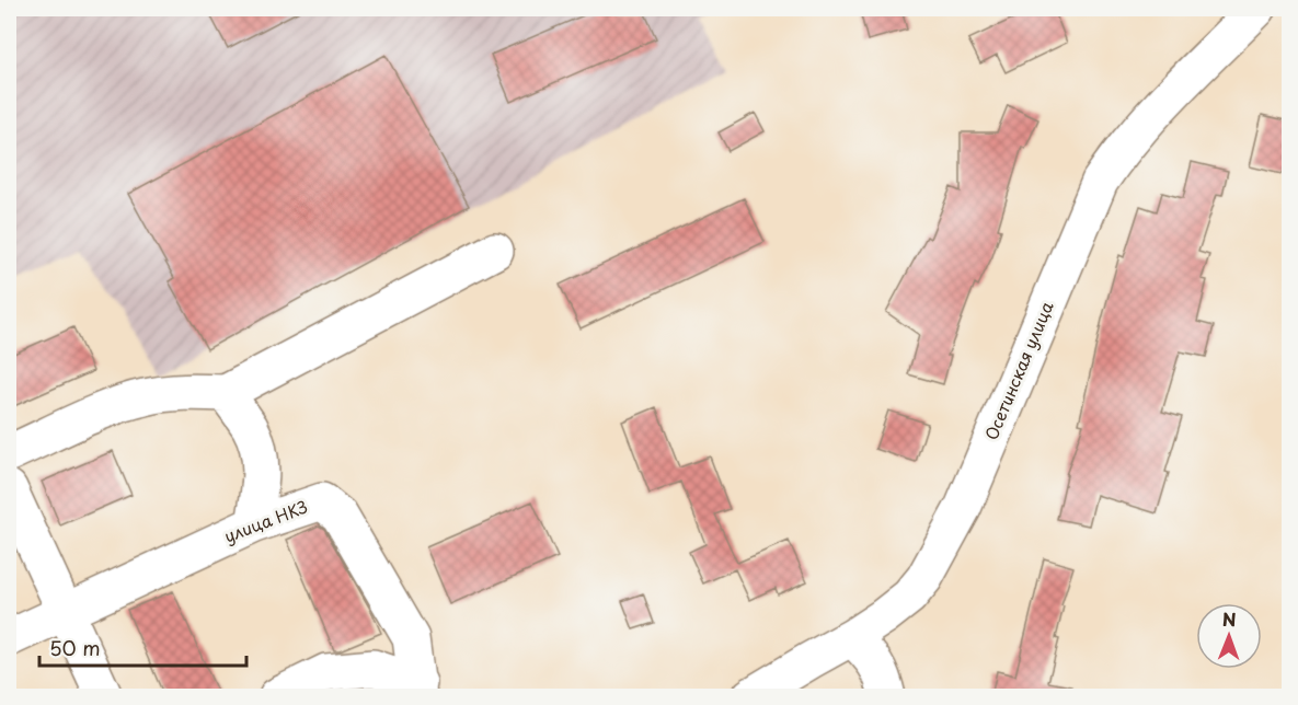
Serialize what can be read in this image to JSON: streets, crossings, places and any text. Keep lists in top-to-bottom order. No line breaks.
{"streets":{"street":["Осетинская улица","улица НКЗ"]},"scale_bar":"50 m","north":"top"}
